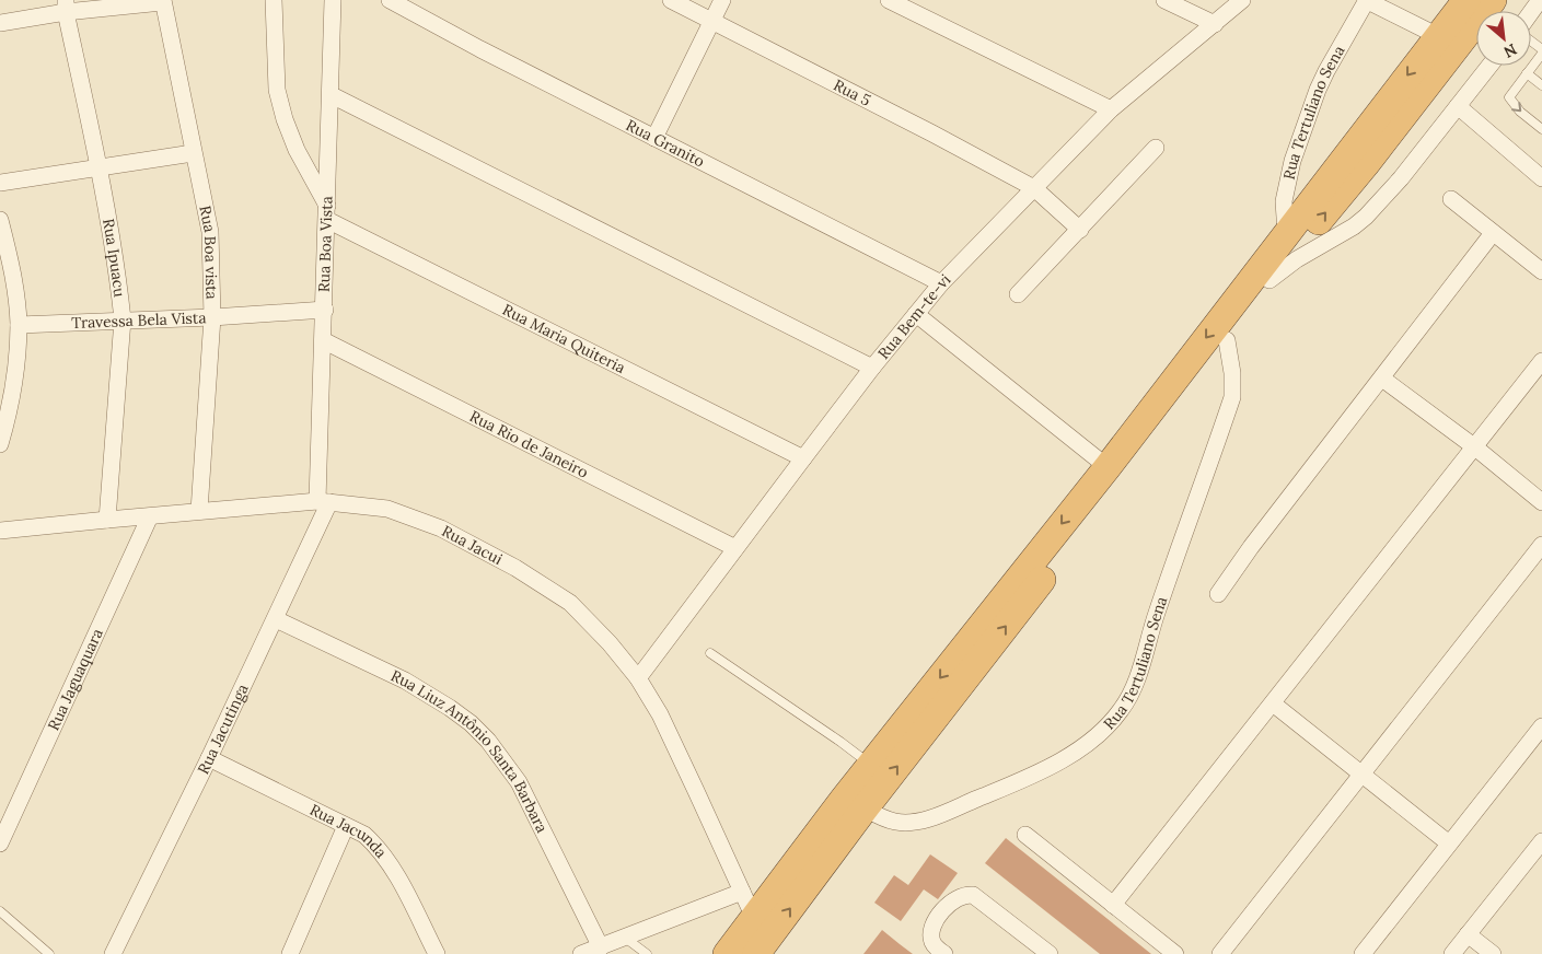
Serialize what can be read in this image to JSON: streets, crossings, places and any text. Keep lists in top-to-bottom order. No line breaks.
{"streets":{"street":["Rua 5","Rua Tertuliano Sena","Rua Granito","Rua Boa Vista","Rua Boa vista","Rua Ipuacu","Rua Bem-te-vi","Travessa Bela Vista","Rua Maria Quiteria","Rua Rio de Janeiro","Rua Jacui","Rua Jaguaquara","Rua Jacutinga","Rua Liuz Antônio Santa Barbara","Rua Jacunda"]},"crossings":[["Rua 5","Rua Bem-te-vi"],["Rua Granito","Rua Bem-te-vi"],["Rua Boa Vista","Travessa Bela Vista"],["Rua Boa Vista","Rua Maria Quiteria"],["Rua Boa Vista","Rua Rio de Janeiro"],["Rua Boa Vista","Rua Jacui"],["Rua Boa Vista","Rua Jacutinga"],["Rua Boa vista","Travessa Bela Vista"],["Rua Boa vista","Rua Jacui"],["Rua Ipuacu","Travessa Bela Vista"],["Rua Ipuacu","Rua Jacui"],["Rua Bem-te-vi","Rua Maria Quiteria"],["Rua Bem-te-vi","Rua Rio de Janeiro"],["Rua Bem-te-vi","Rua Jacui"],["Rua Jacui","Rua Jaguaquara"],["Rua Jacui","Rua Jacutinga"],["Rua Jacutinga","Rua Liuz Antônio Santa Barbara"],["Rua Jacutinga","Rua Jacunda"]],"north":"bottom right"}
